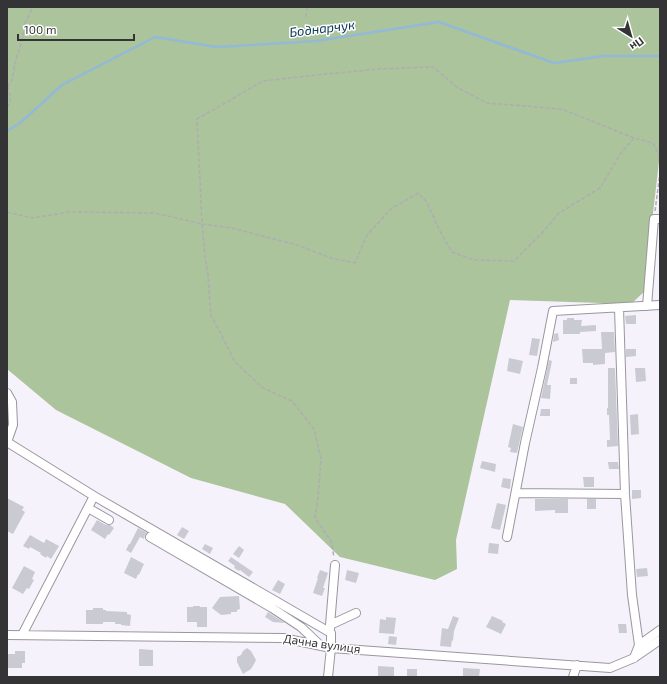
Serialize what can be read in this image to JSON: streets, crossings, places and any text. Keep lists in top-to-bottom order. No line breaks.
{"streets":{"street":["Дачна вулиця"]},"water":["Боднарчук"],"scale_bar":"100 m","north":"bottom right"}
